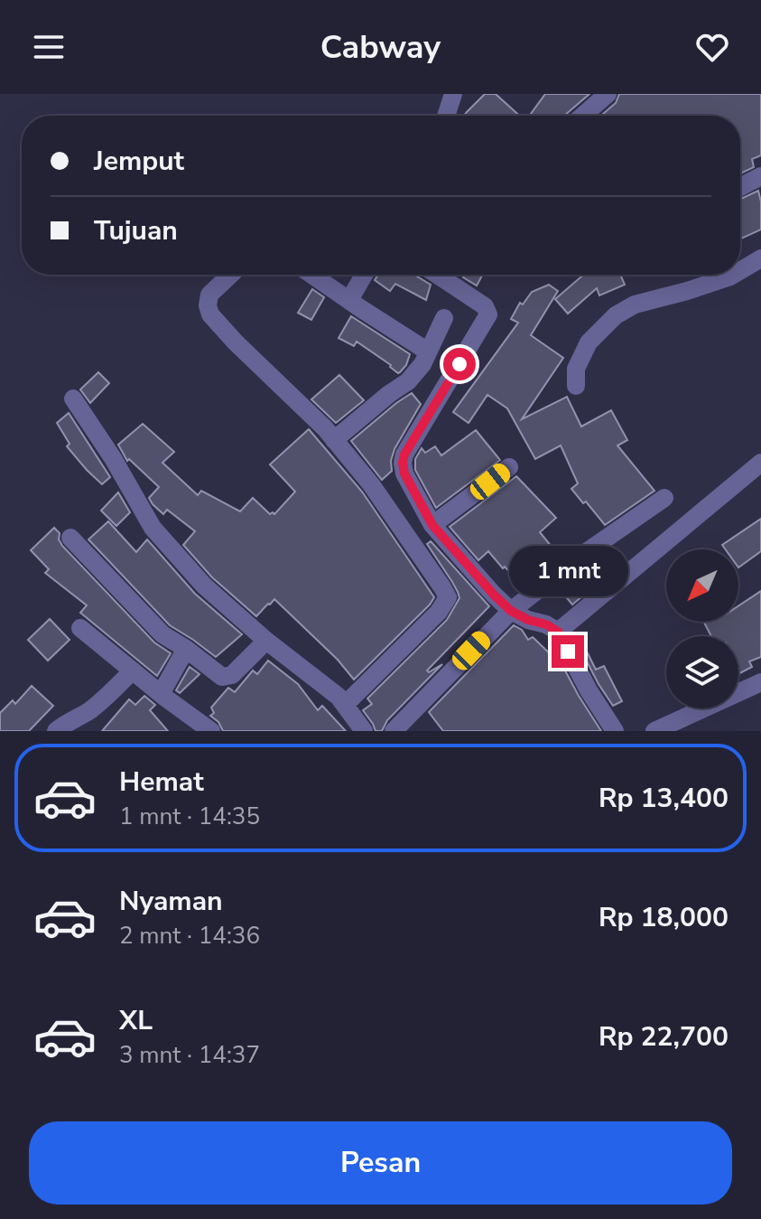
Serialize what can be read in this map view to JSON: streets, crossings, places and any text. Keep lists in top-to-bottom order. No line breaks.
{"north":"bottom left","page":{"header":"Cabway","banner":["Jemput","Tujuan"],"bubble":"1 mnt","list":[{"name":"Hemat","note":"1 mnt · 14:35","value":"Rp 13,400"},{"name":"Nyaman","note":"2 mnt · 14:36","value":"Rp 18,000"},{"name":"XL","note":"3 mnt · 14:37","value":"Rp 22,700"}],"buttons":"Pesan"}}
